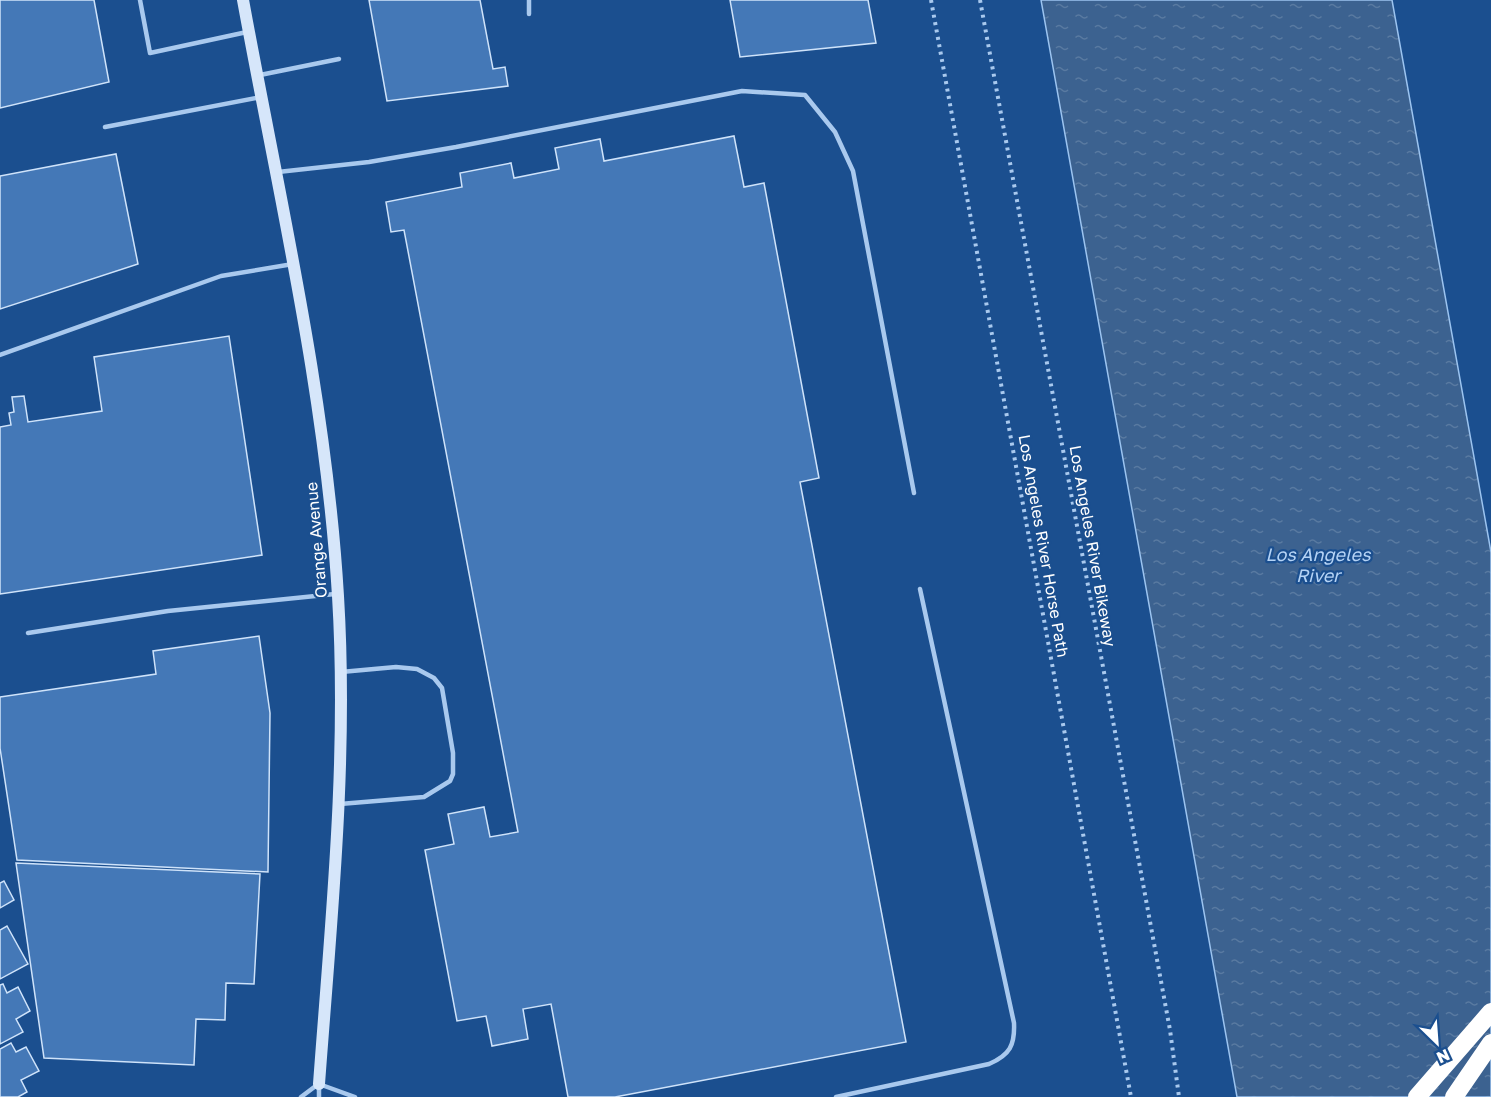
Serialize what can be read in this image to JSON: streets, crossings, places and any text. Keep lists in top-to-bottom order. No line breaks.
{"streets":{"street":["Orange Avenue"],"path":["Los Angeles River Horse Path","Los Angeles River Bikeway"]},"water":["Los Angeles River"],"north":"bottom right"}
